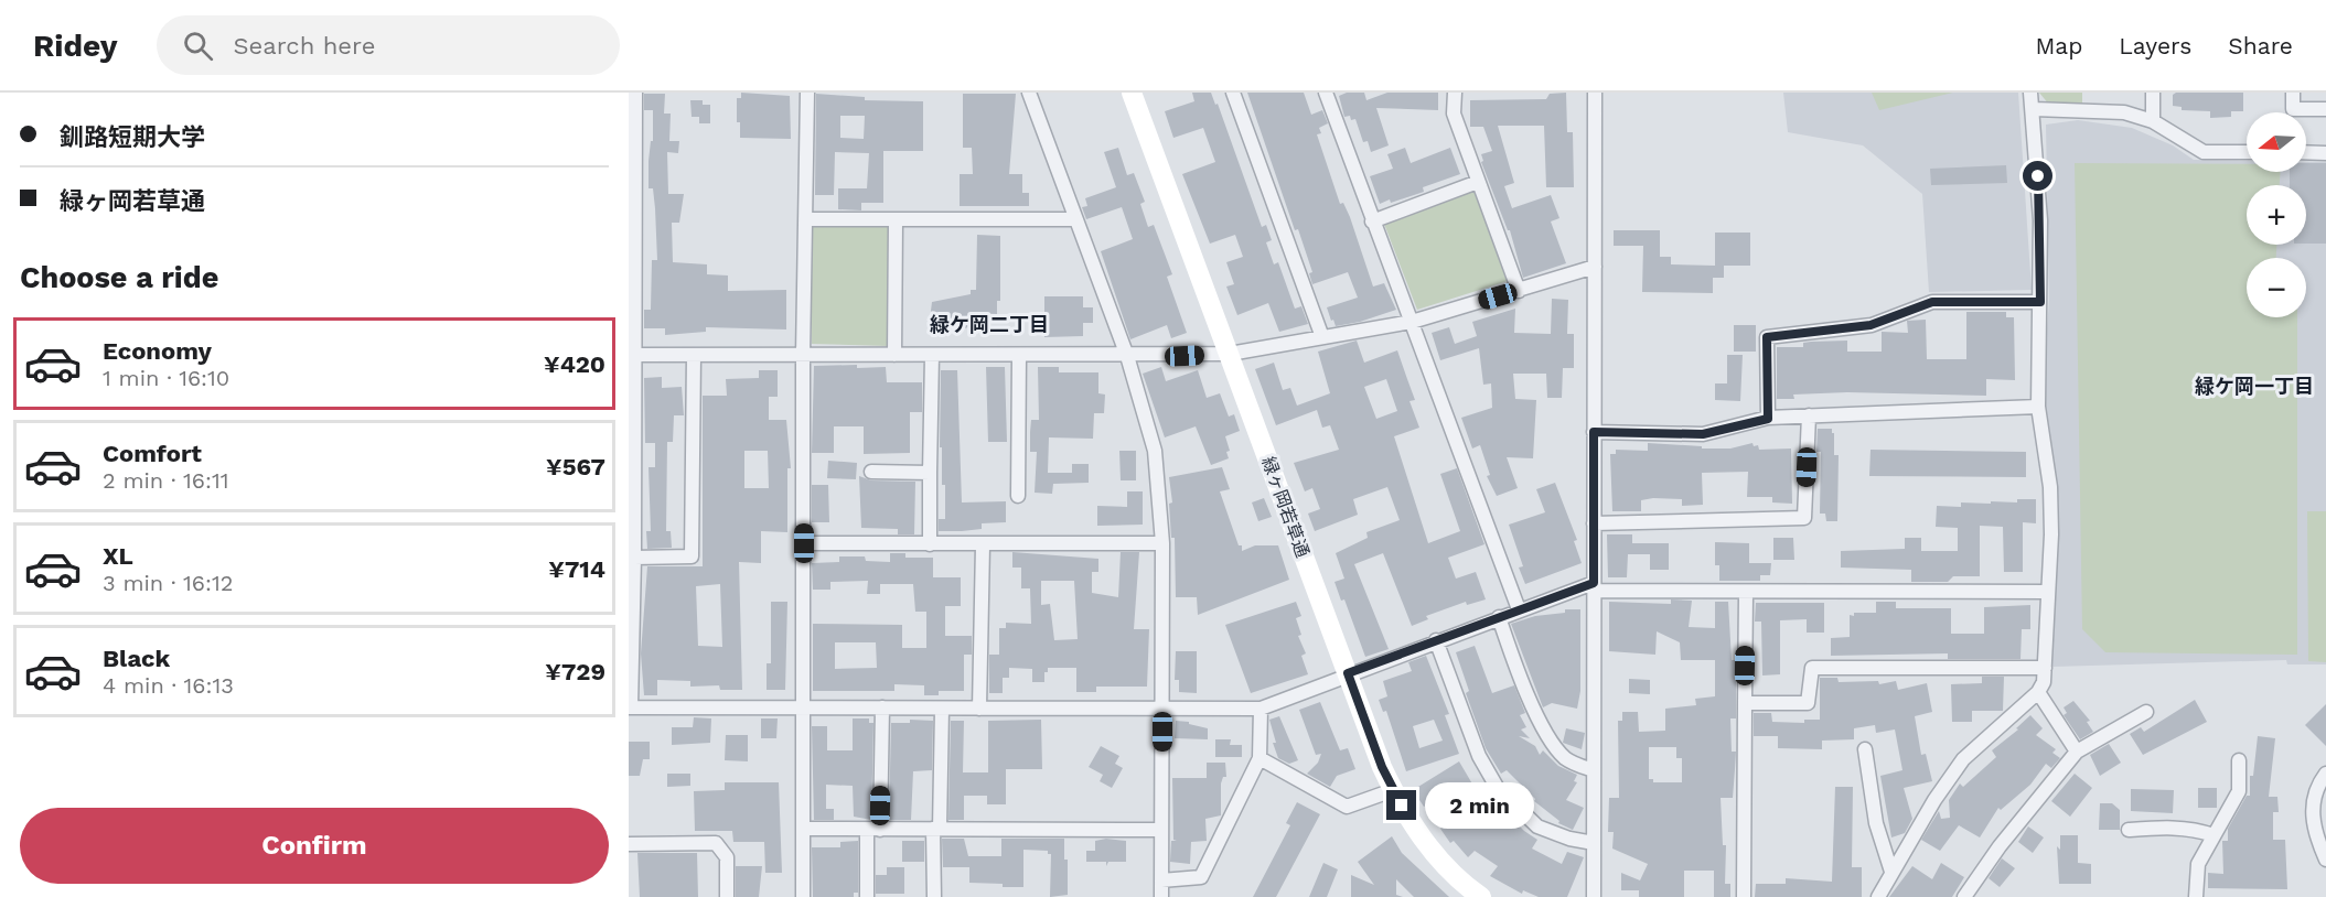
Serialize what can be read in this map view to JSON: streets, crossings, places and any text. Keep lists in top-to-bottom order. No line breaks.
{"streets":{"street":["緑ヶ岡若草通"]},"districts":["緑ケ岡二丁目","緑ケ岡一丁目"],"north":"left","page":{"header":"Ridey","search":"Search here","nav":["Map","Layers","Share"],"banner":["釧路短期大学","緑ヶ岡若草通"],"map_buttons":["+","−"],"heading":"Choose a ride","list":[{"name":"Economy","note":"1 min · 16:10","value":"¥420"},{"name":"Comfort","note":"2 min · 16:11","value":"¥567"},{"name":"XL","note":"3 min · 16:12","value":"¥714"},{"name":"Black","note":"4 min · 16:13","value":"¥729"}],"bubble":"2 min","buttons":"Confirm"}}
